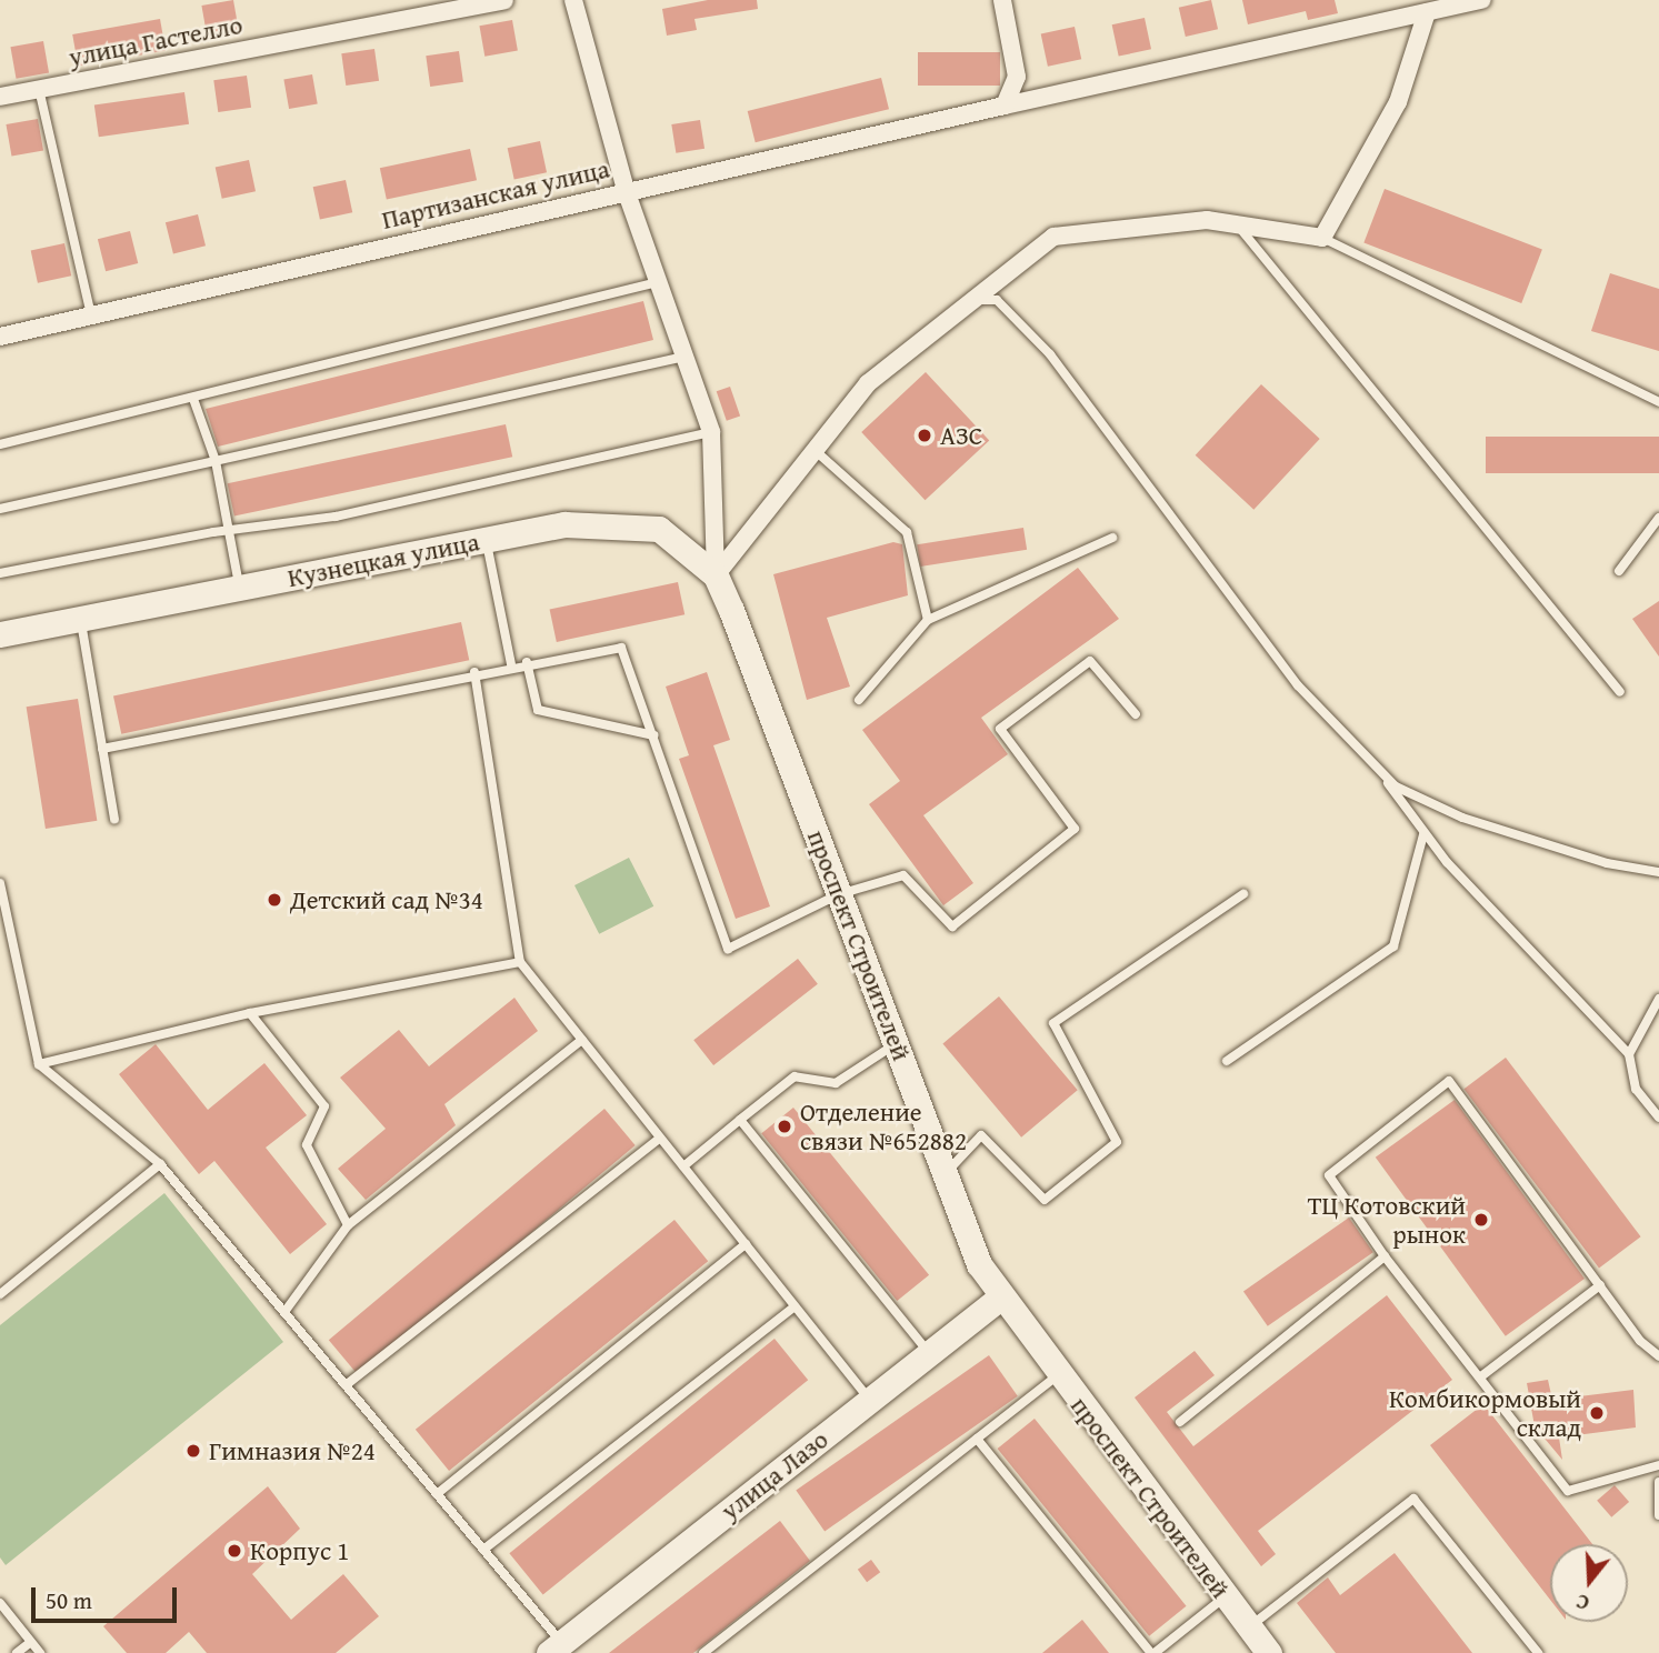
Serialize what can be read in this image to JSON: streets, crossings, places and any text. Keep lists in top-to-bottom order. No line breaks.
{"streets":{"main road":["Кузнецкая улица","проспект Строителей","улица Лазо"],"street":["улица Гастелло","Партизанская улица"]},"crossings":[["Кузнецкая улица","проспект Строителей"],["проспект Строителей","улица Лазо"]],"places":["АЗС","Детский сад №34","Отделение связи №652882","ТЦ Котовский рынок","Комбикормовый склад","Гимназия №24","Корпус 1"],"scale_bar":"50 m","north":"bottom"}
